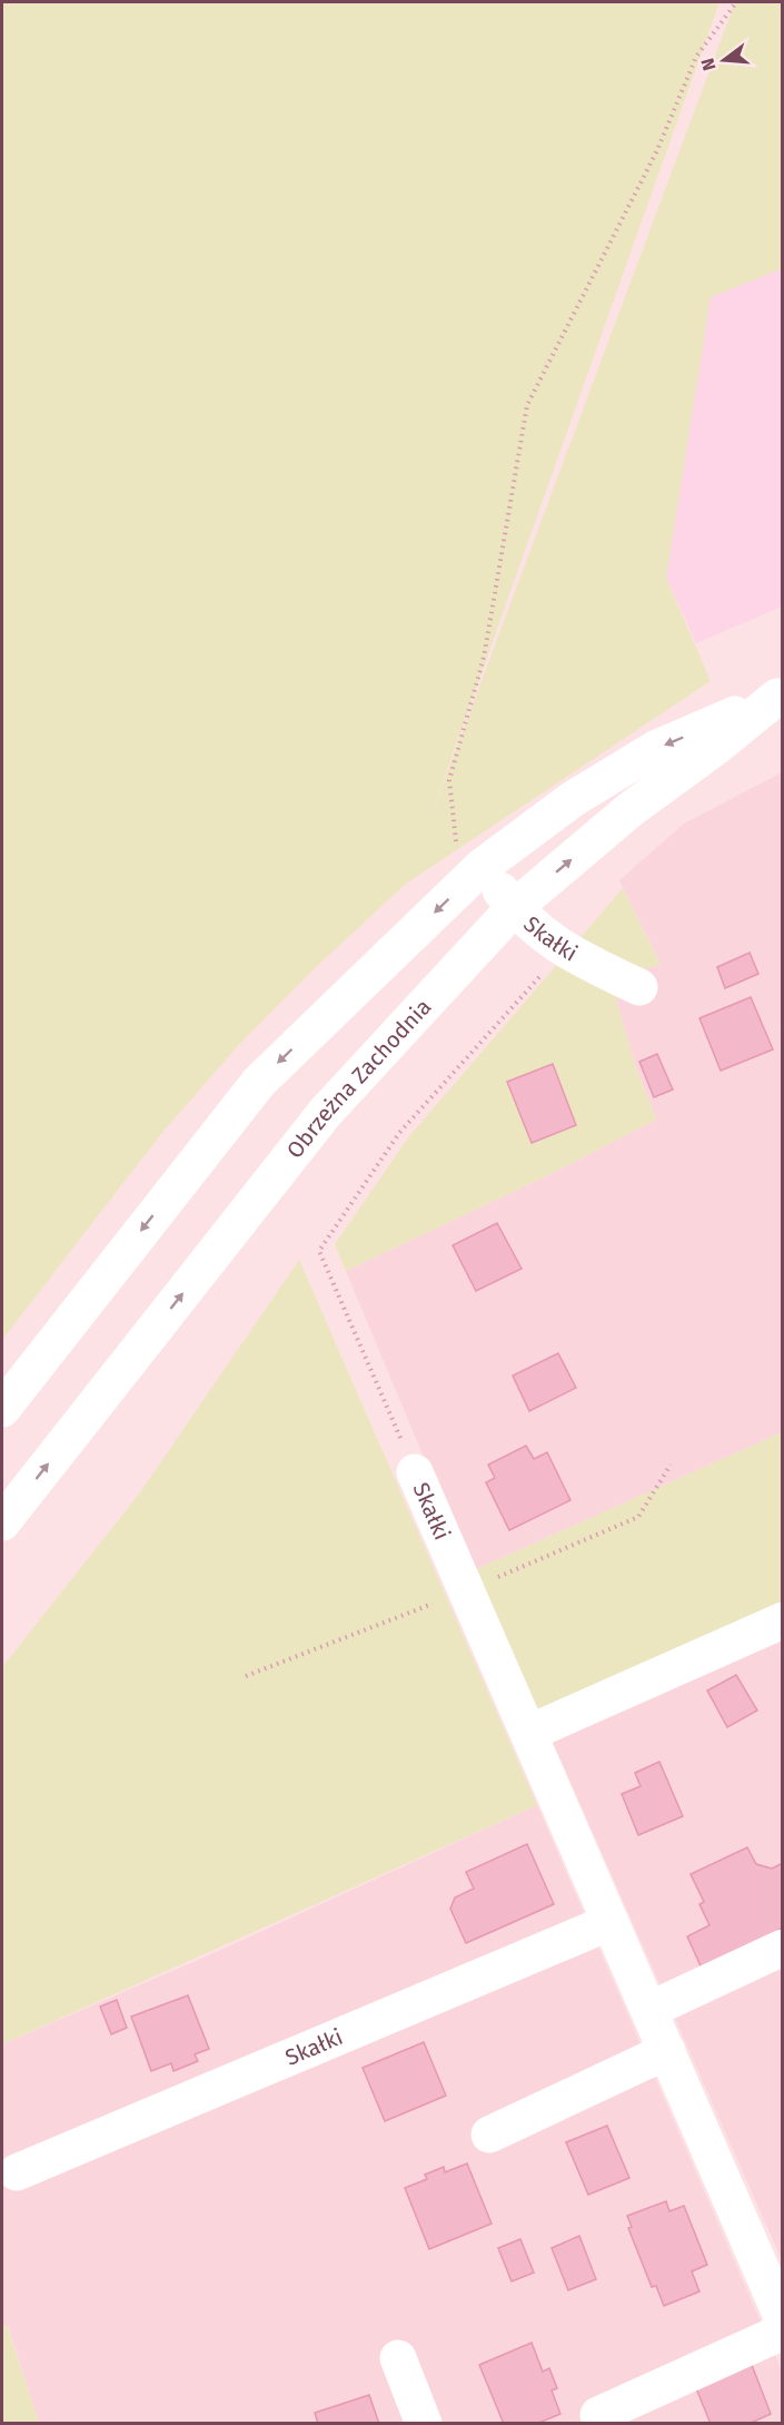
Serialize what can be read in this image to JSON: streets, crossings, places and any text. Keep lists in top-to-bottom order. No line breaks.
{"streets":{"street":["Skałki","Obrzeżna Zachodnia"]},"crossings":[["Skałki","Obrzeżna Zachodnia"]],"north":"left"}
